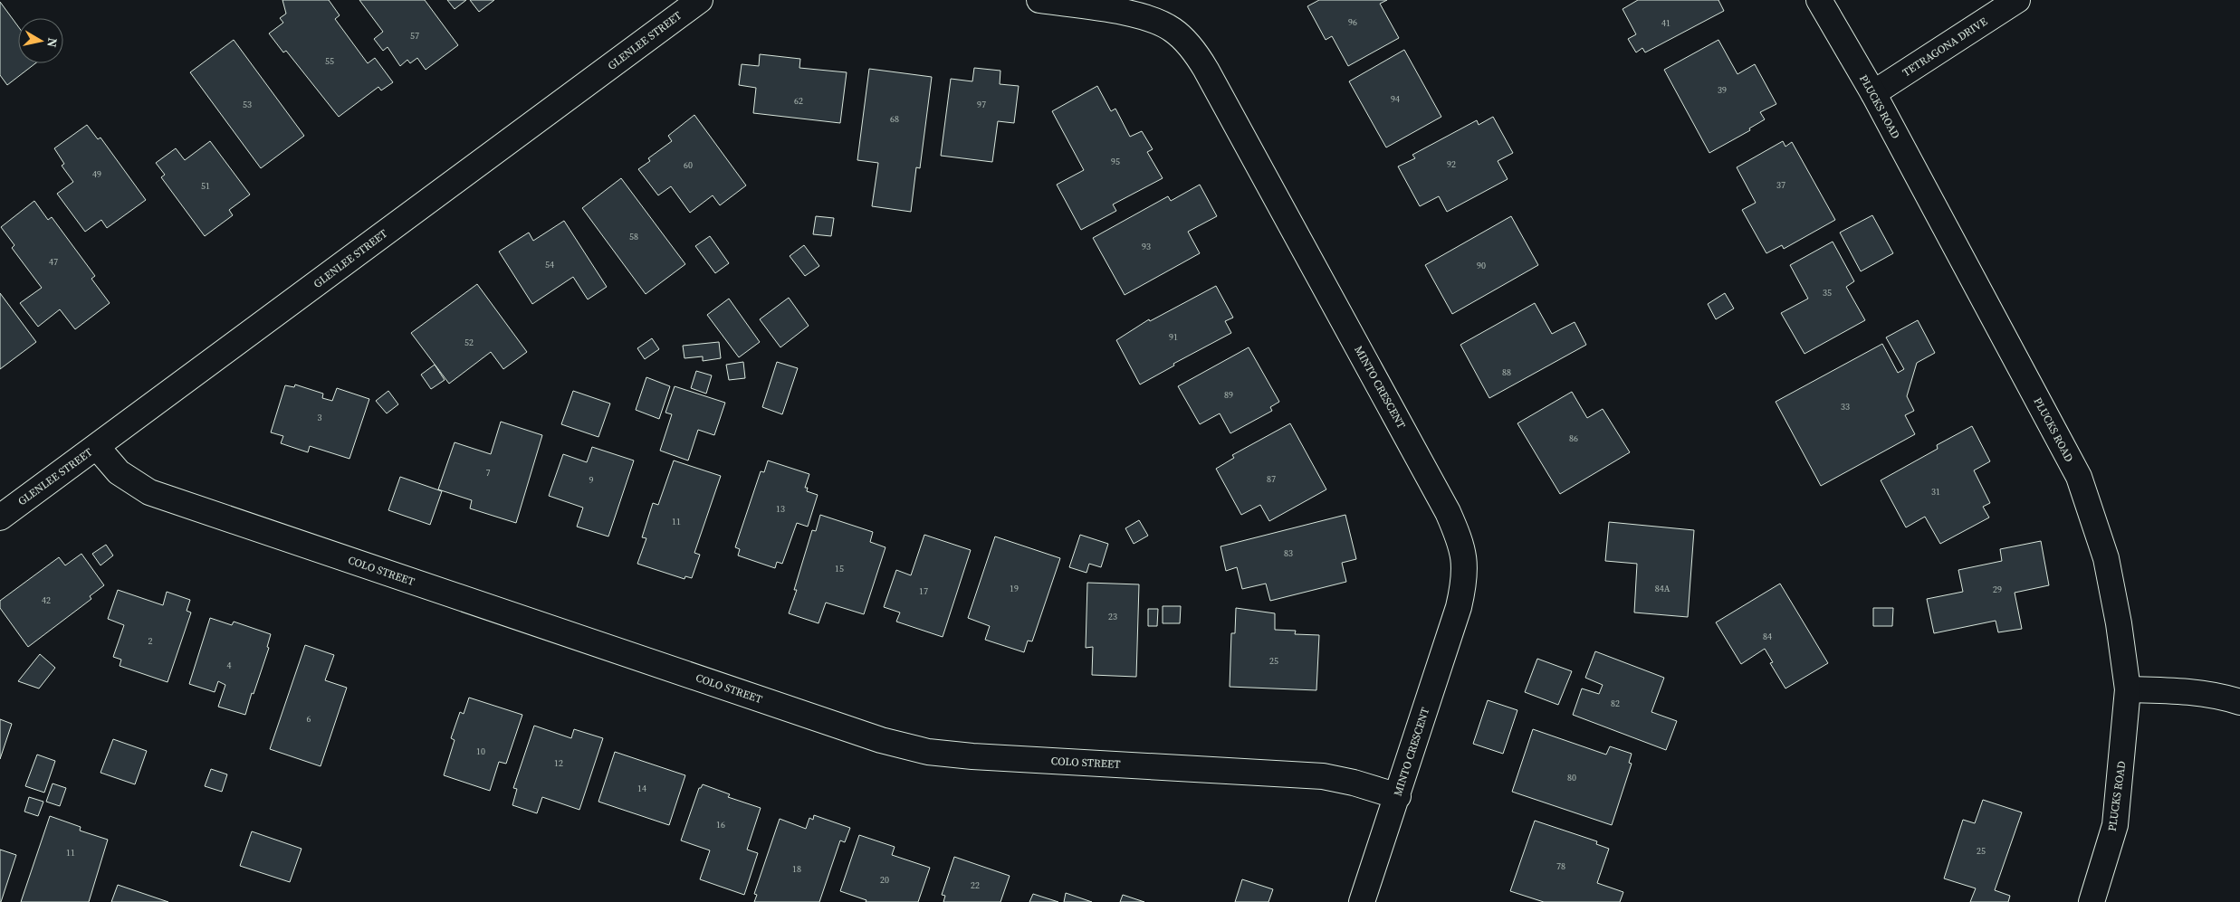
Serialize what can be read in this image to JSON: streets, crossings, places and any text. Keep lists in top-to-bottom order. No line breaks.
{"streets":{"street":["GLENLEE STREET","TETRAGONA DRIVE","PLUCKS ROAD","MINTO CRESCENT","COLO STREET"]},"crossings":[["GLENLEE STREET","COLO STREET"],["TETRAGONA DRIVE","PLUCKS ROAD"],["MINTO CRESCENT","COLO STREET"]],"house_numbers":["96","41","57","55","39","94","62","53","97","68","95","92","60","49","37","51","58","93","47","54","90","35","91","52","88","89","33","3","86","7","87","9","31","13","11","83","15","19","84A","29","17","42","23","84","2","25","4","82","6","10","12","80","14","16","25","11","78","18","20","22"],"north":"right"}
